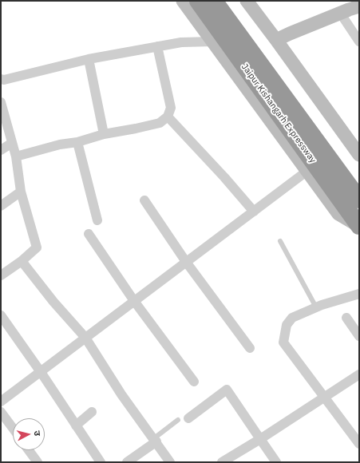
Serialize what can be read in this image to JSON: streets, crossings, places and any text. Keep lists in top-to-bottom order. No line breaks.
{"streets":{"highway":["Jaipur Kishangarh Expressway"]},"north":"right"}
